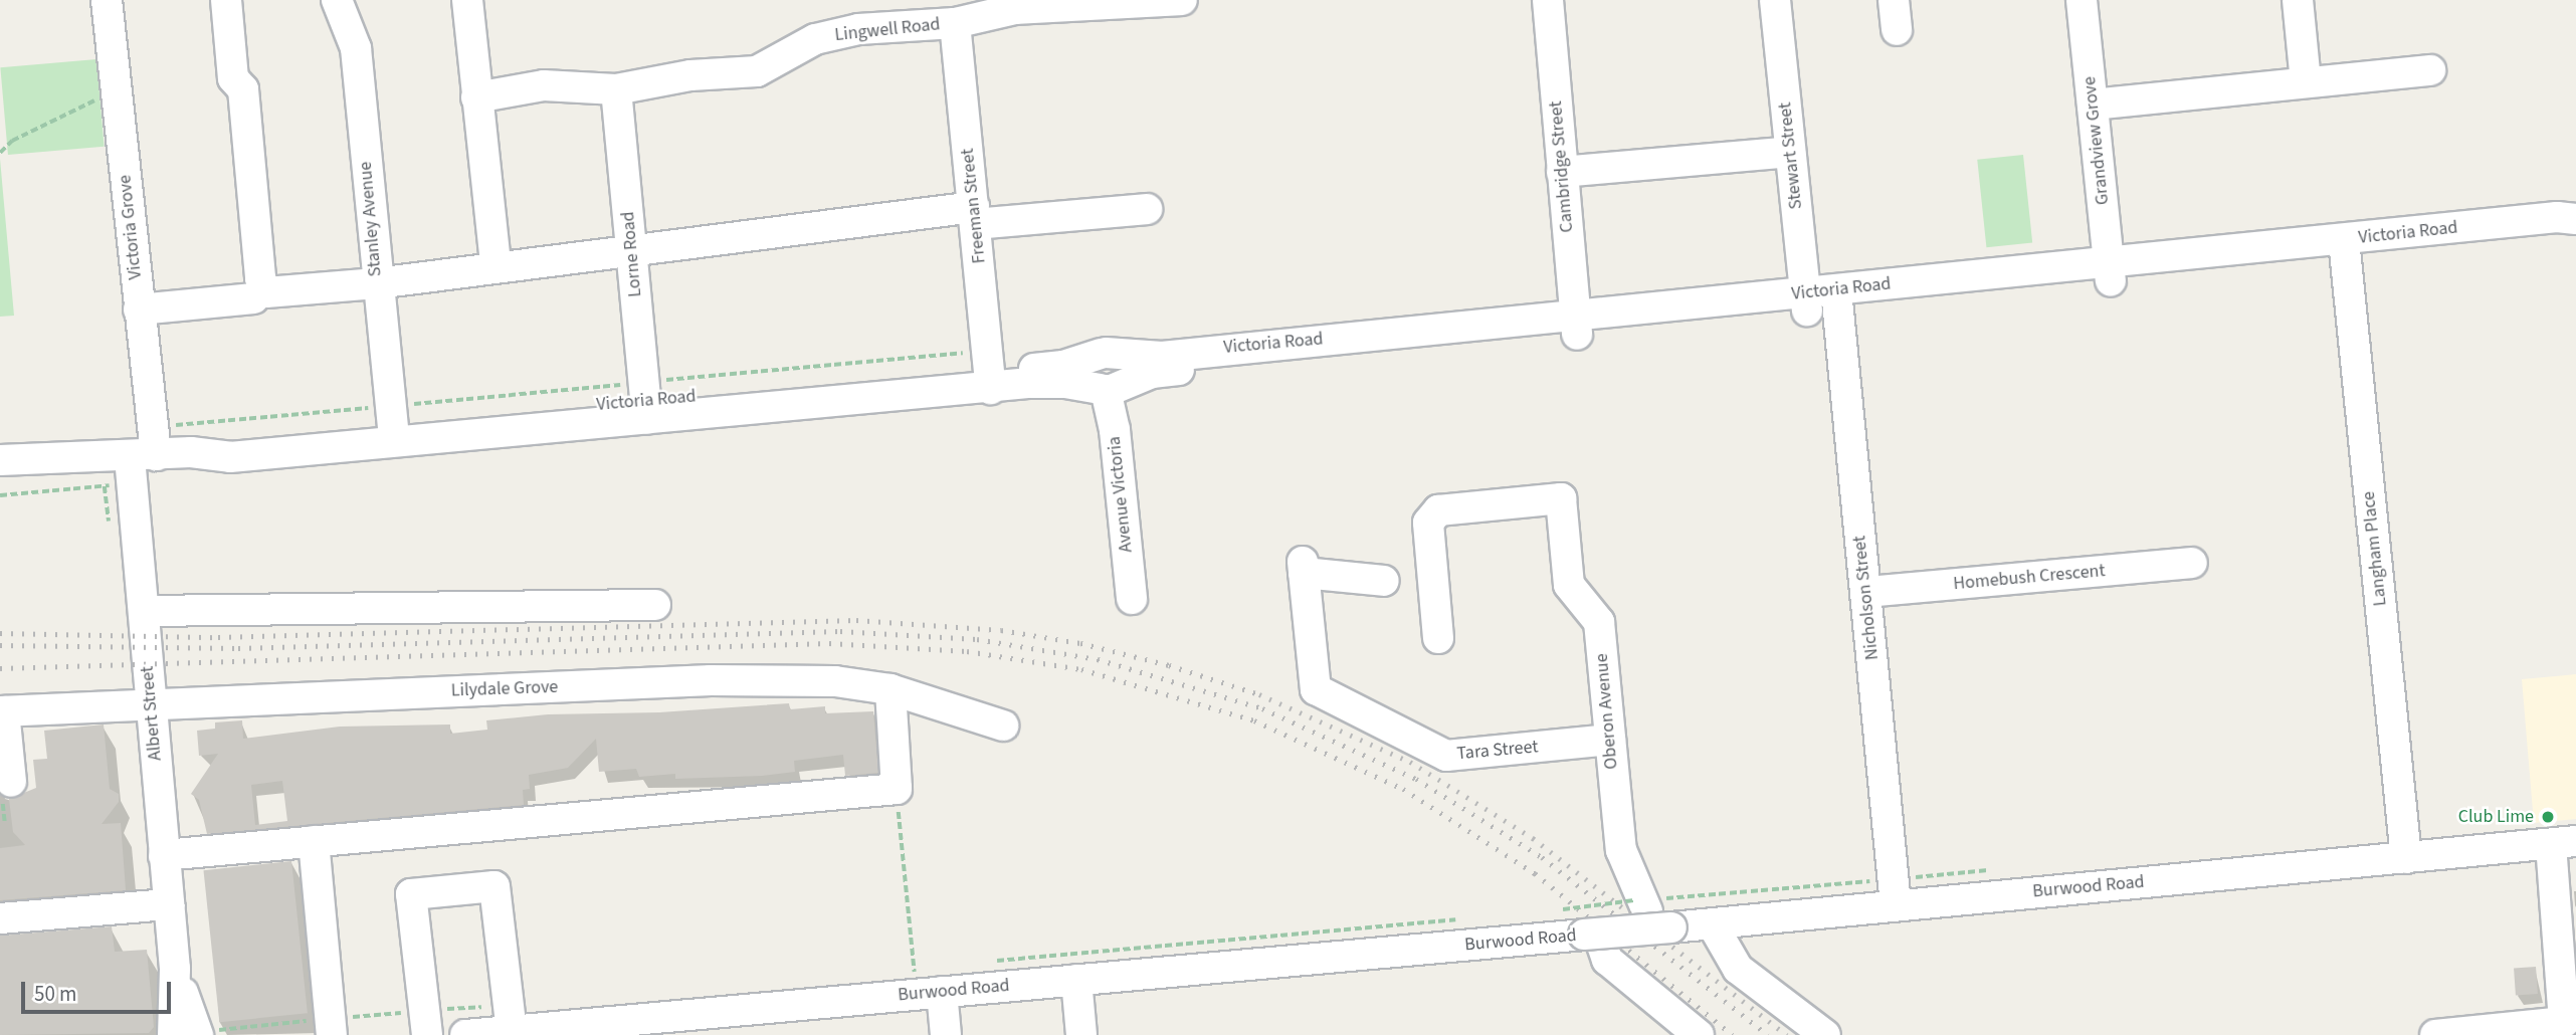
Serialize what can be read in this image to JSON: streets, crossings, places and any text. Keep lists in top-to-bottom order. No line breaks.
{"streets":{"street":["Lingwell Road","Grandview Grove","Stewart Street","Cambridge Street","Freeman Street","Stanley Avenue","Victoria Grove","Victoria Road","Lorne Road","Avenue Victoria","Langham Place","Homebush Crescent","Nicholson Street","Lilydale Grove","Oberon Avenue","Albert Street","Tara Street","Burwood Road"]},"crossings":[["Lingwell Road","Freeman Street"],["Lingwell Road","Lorne Road"],["Grandview Grove","Victoria Road"],["Stewart Street","Victoria Road"],["Cambridge Street","Victoria Road"],["Freeman Street","Victoria Road"],["Stanley Avenue","Victoria Road"],["Victoria Grove","Victoria Road"],["Victoria Grove","Albert Street"],["Victoria Road","Lorne Road"],["Victoria Road","Avenue Victoria"],["Victoria Road","Langham Place"],["Victoria Road","Nicholson Street"],["Victoria Road","Albert Street"],["Langham Place","Burwood Road"],["Homebush Crescent","Nicholson Street"],["Nicholson Street","Burwood Road"],["Lilydale Grove","Albert Street"],["Oberon Avenue","Tara Street"],["Oberon Avenue","Burwood Road"]],"places":["Club Lime"],"scale_bar":"50 m"}
